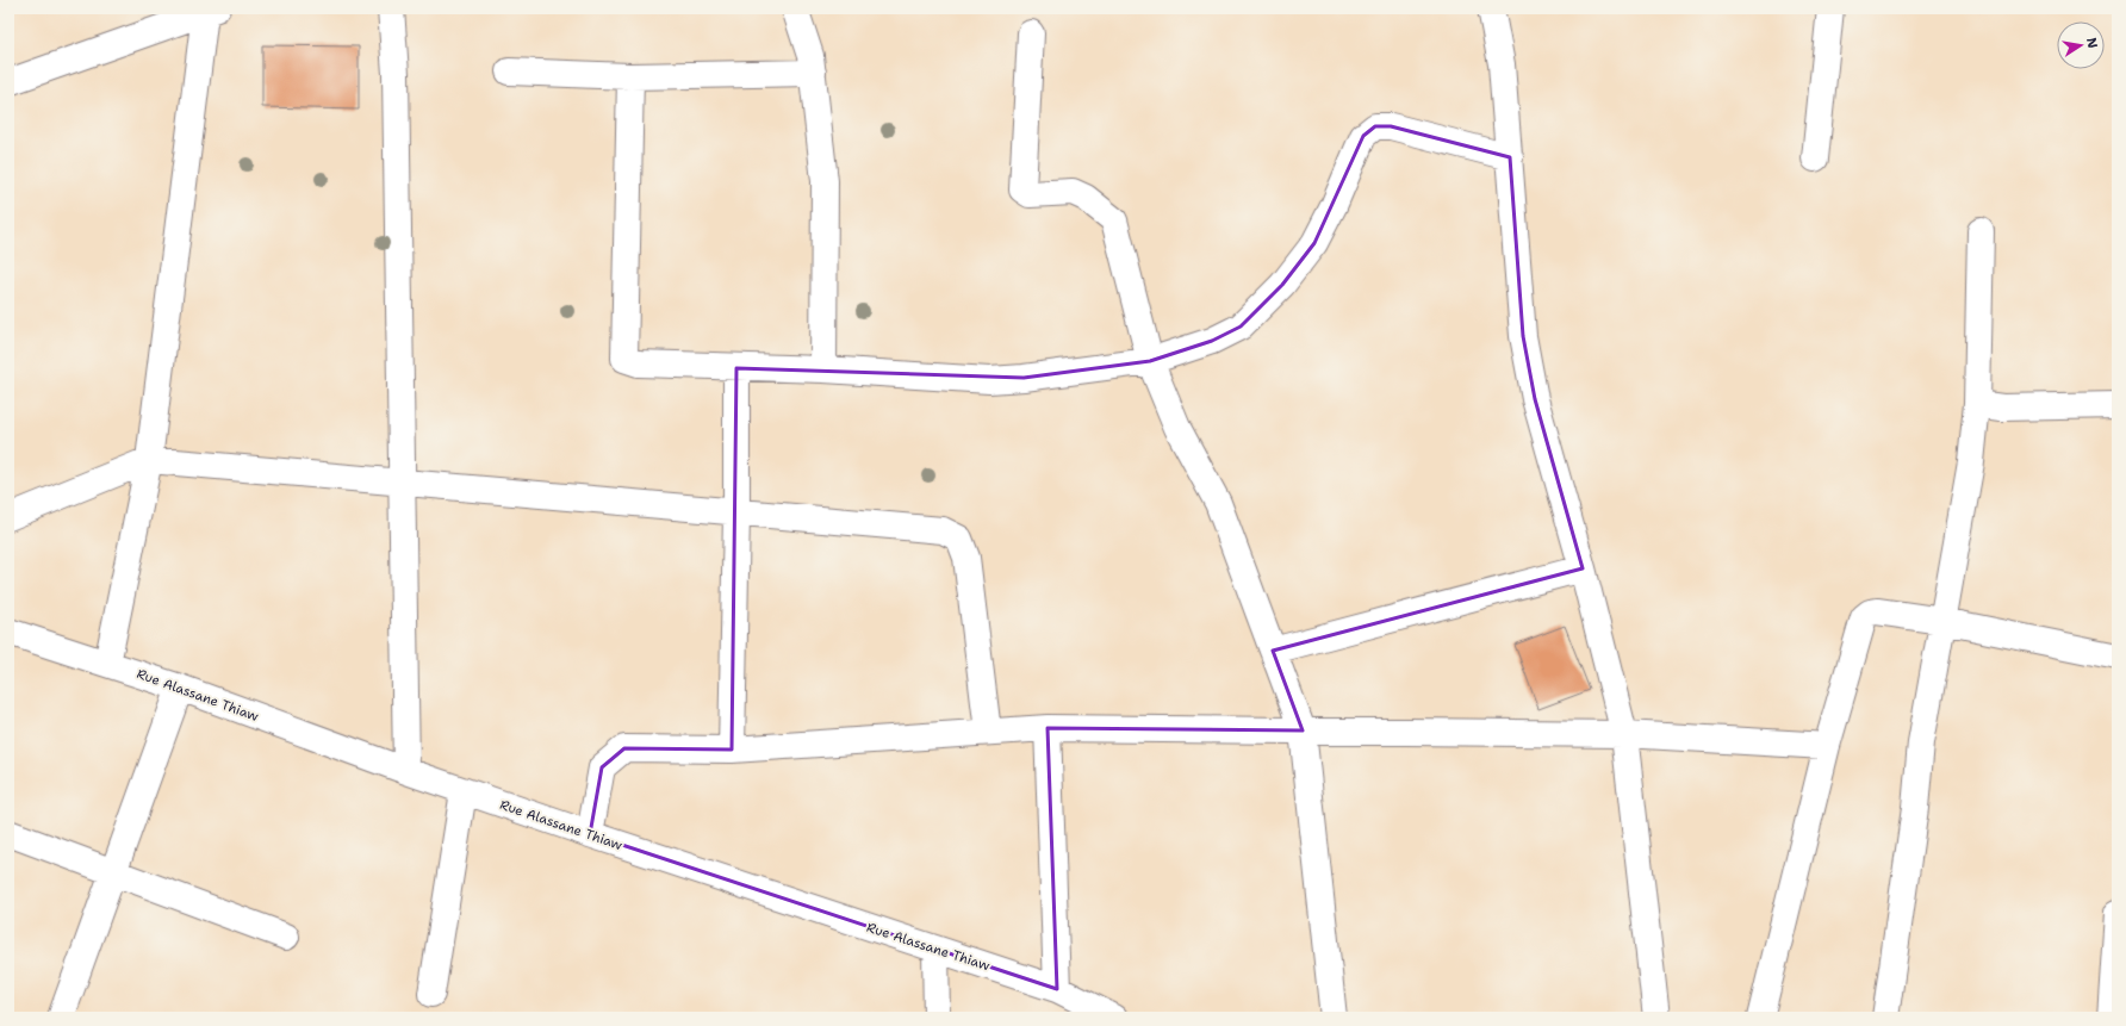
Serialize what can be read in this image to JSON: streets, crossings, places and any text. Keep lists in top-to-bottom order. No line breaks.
{"streets":{"street":["Rue Alassane Thiaw"]},"north":"right"}
